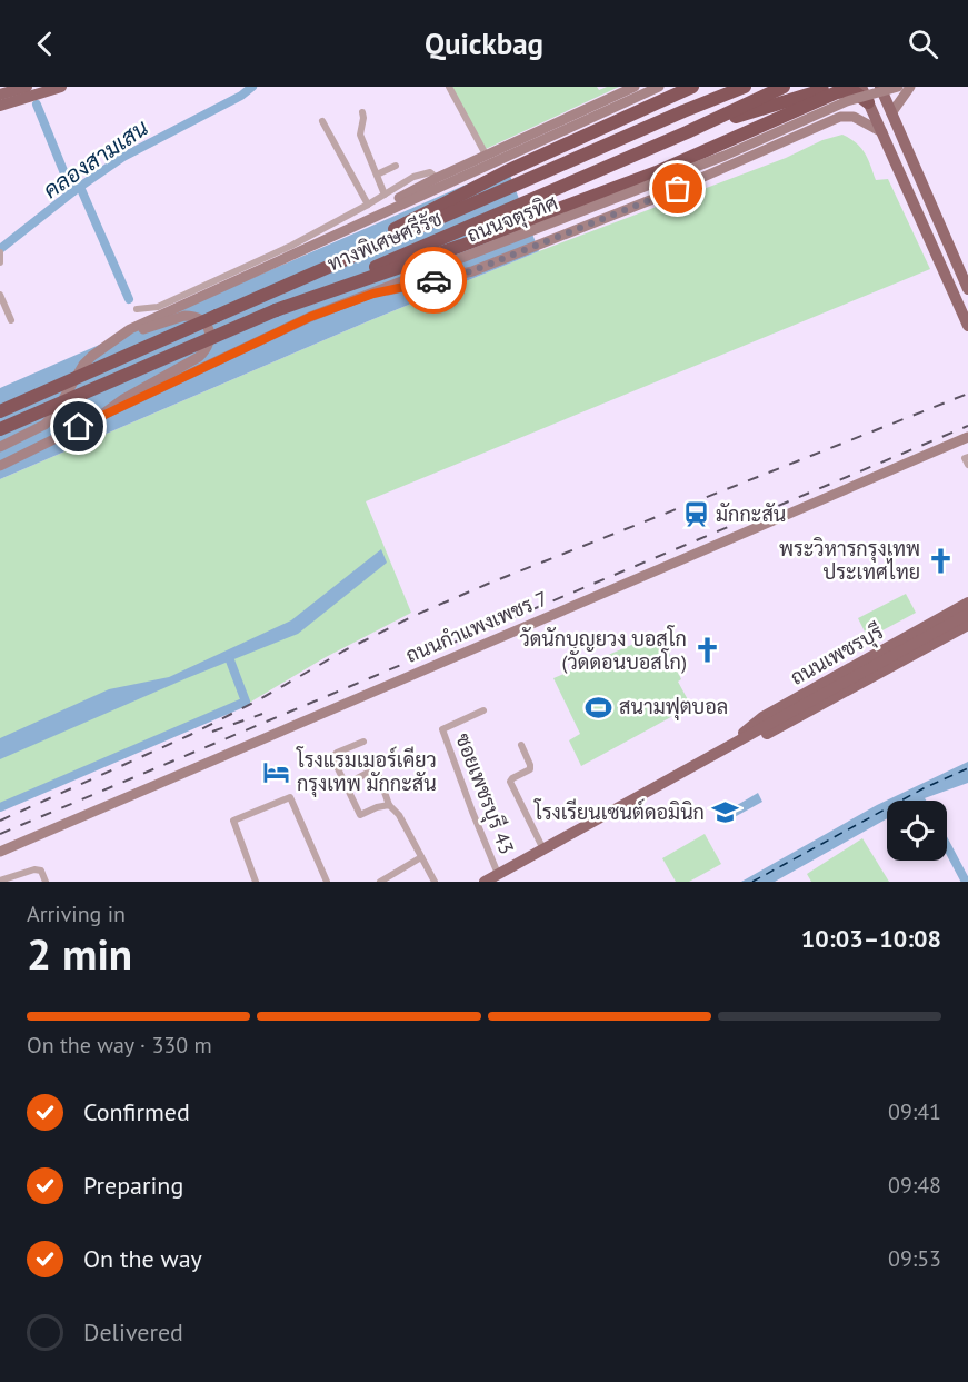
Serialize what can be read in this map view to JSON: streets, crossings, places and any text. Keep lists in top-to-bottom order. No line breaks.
{"streets":{"highway":["ทางพิเศษศรีรัช"],"main road":["ถนนจตุรทิศ","ถนนกำแพงเพชร 7","ถนนเพชรบุรี"],"street":["ซอยเพชรบุรี 43"]},"crossings":[["ถนนเพชรบุรี","ซอยเพชรบุรี 43"]],"water":["คลองสามเสน"],"places":{"station":["มักกะสัน"],"church":["พระวิหารกรุงเทพ ประเทศไทย","วัดนักบุญยวง บอสโก (วัดดอนบอสโก)"],"sports":["สนามฟุตบอล"],"hotel":["โรงแรมเมอร์เคียว กรุงเทพ มักกะสัน"],"school or university":["โรงเรียนเซนต์ดอมินิก"]},"page":{"header":"Quickbag","heading":["2 min","Arriving in","10:03–10:08"],"bar":"On the way · 330 m","list":[["Confirmed","09:41"],["Preparing","09:48"],["On the way","09:53"],"Delivered"]}}
